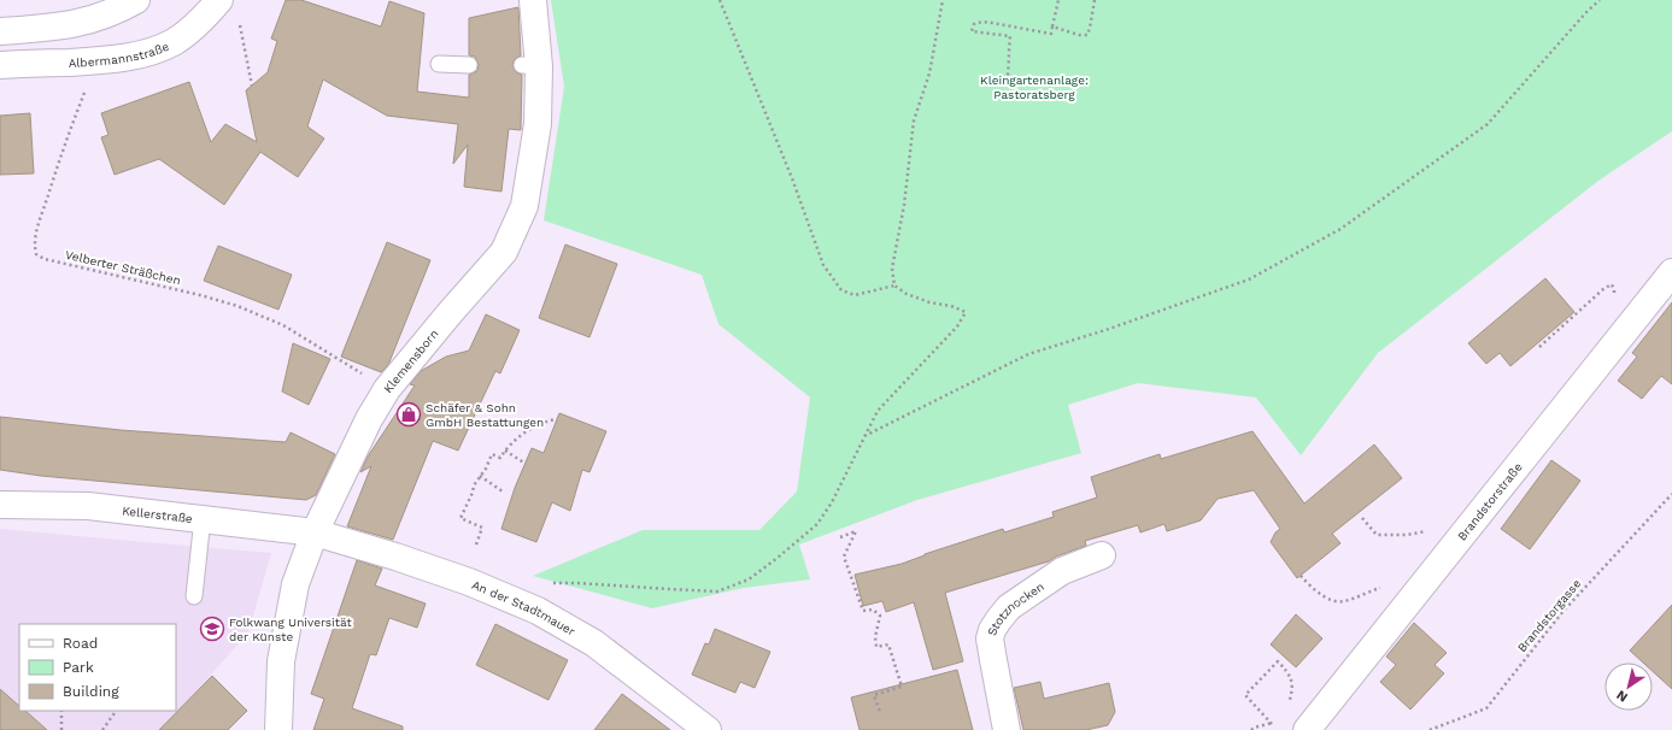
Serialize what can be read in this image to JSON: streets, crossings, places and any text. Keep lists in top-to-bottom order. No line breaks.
{"streets":{"street":["Albermannstraße","Klemensborn","Brandstorstraße","Kellerstraße","An der Stadtmauer","Stotznocken"],"path":["Velberter Sträßchen","Brandstorgasse"]},"crossings":[["Albermannstraße","Velberter Sträßchen"],["Velberter Sträßchen","Klemensborn"],["Klemensborn","Kellerstraße"],["Klemensborn","An der Stadtmauer"],["Kellerstraße","An der Stadtmauer"]],"parks":["Kleingartenanlage: Pastoratsberg"],"places":{"shop":["Schäfer & Sohn GmbH Bestattungen"],"school or university":["Folkwang Universität der Künste"]},"legend":["Road","Park","Building"],"north":"bottom left"}
